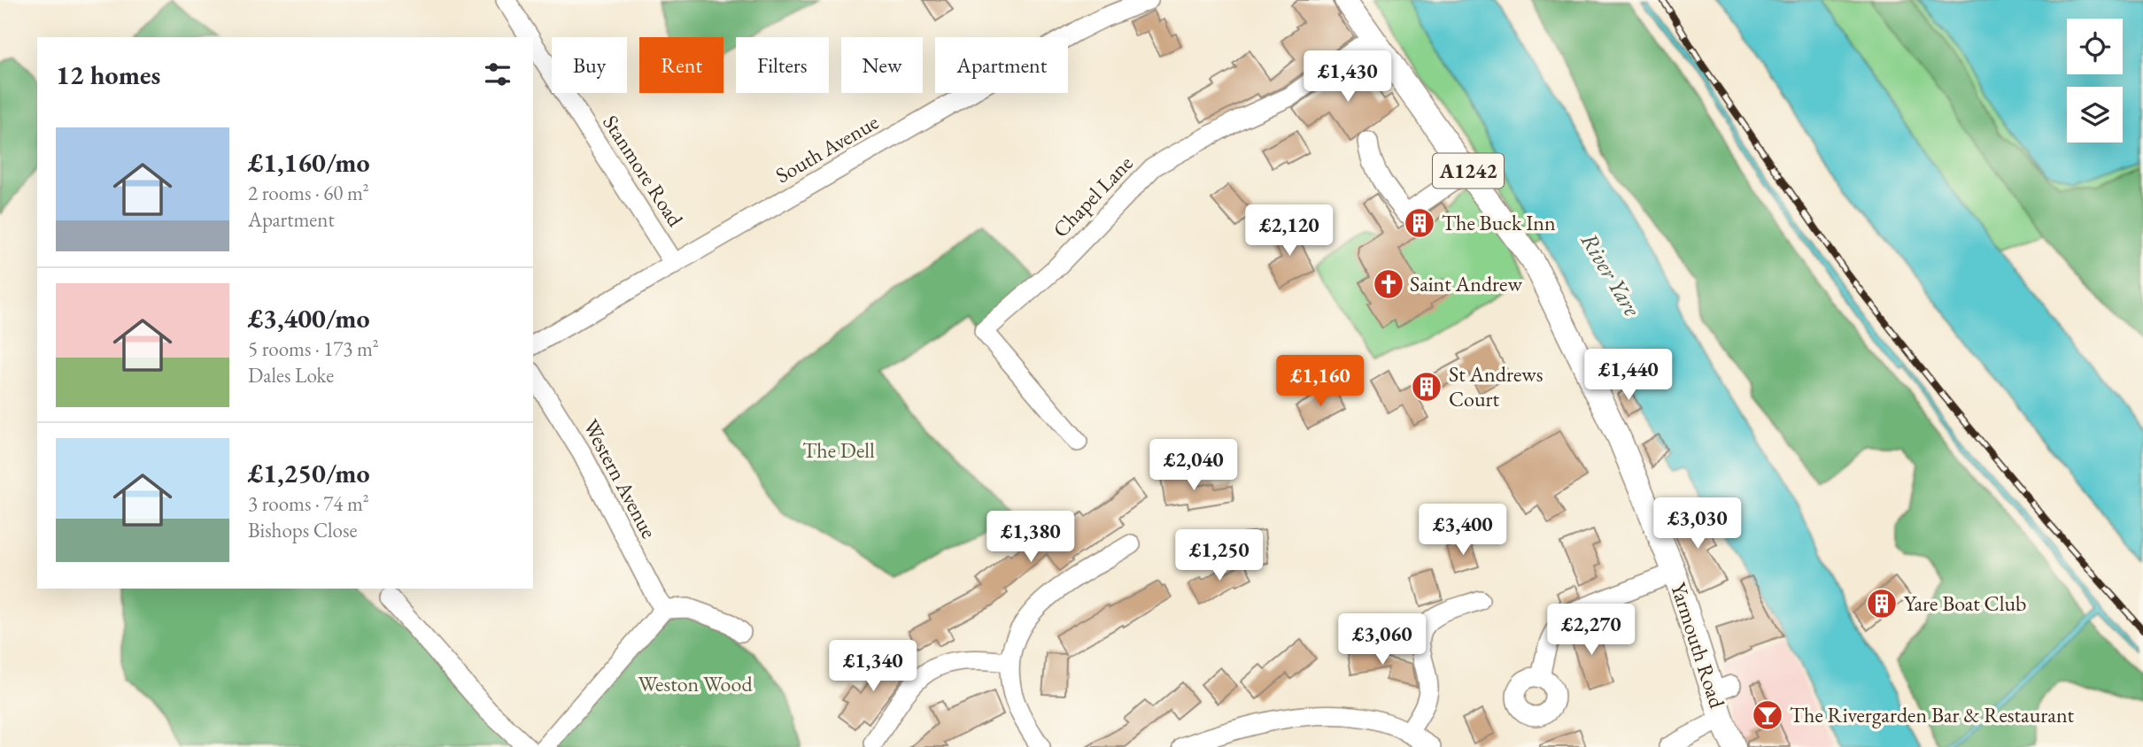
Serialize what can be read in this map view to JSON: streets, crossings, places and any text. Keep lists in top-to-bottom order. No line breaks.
{"streets":{"main road":["A1242","Yarmouth Road"],"street":["South Avenue","Stanmore Road","Chapel Lane","Western Avenue"]},"crossings":[["South Avenue","Stanmore Road"],["Chapel Lane","Yarmouth Road"]],"water":["River Yare"],"parks":["The Dell","Weston Wood"],"places":{"building":["The Buck Inn","St Andrews Court","Yare Boat Club"],"church":["Saint Andrew"],"bar":["The Rivergarden Bar & Restaurant"]},"page":{"chip":["Buy","Rent","Filters","New","Apartment"],"heading":"12 homes","price":["£1,430","£2,120","£1,440","£1,160","£2,040","£3,030","£3,400","£1,380","£1,250","£2,270","£3,060","£1,340"],"list":[{"name":"£1,160/mo","note":"2 rooms · 60 m² · Apartment"},{"name":"£3,400/mo","note":"5 rooms · 173 m² · Dales Loke"},{"name":"£1,250/mo","note":"3 rooms · 74 m² · Bishops Close"}]}}
